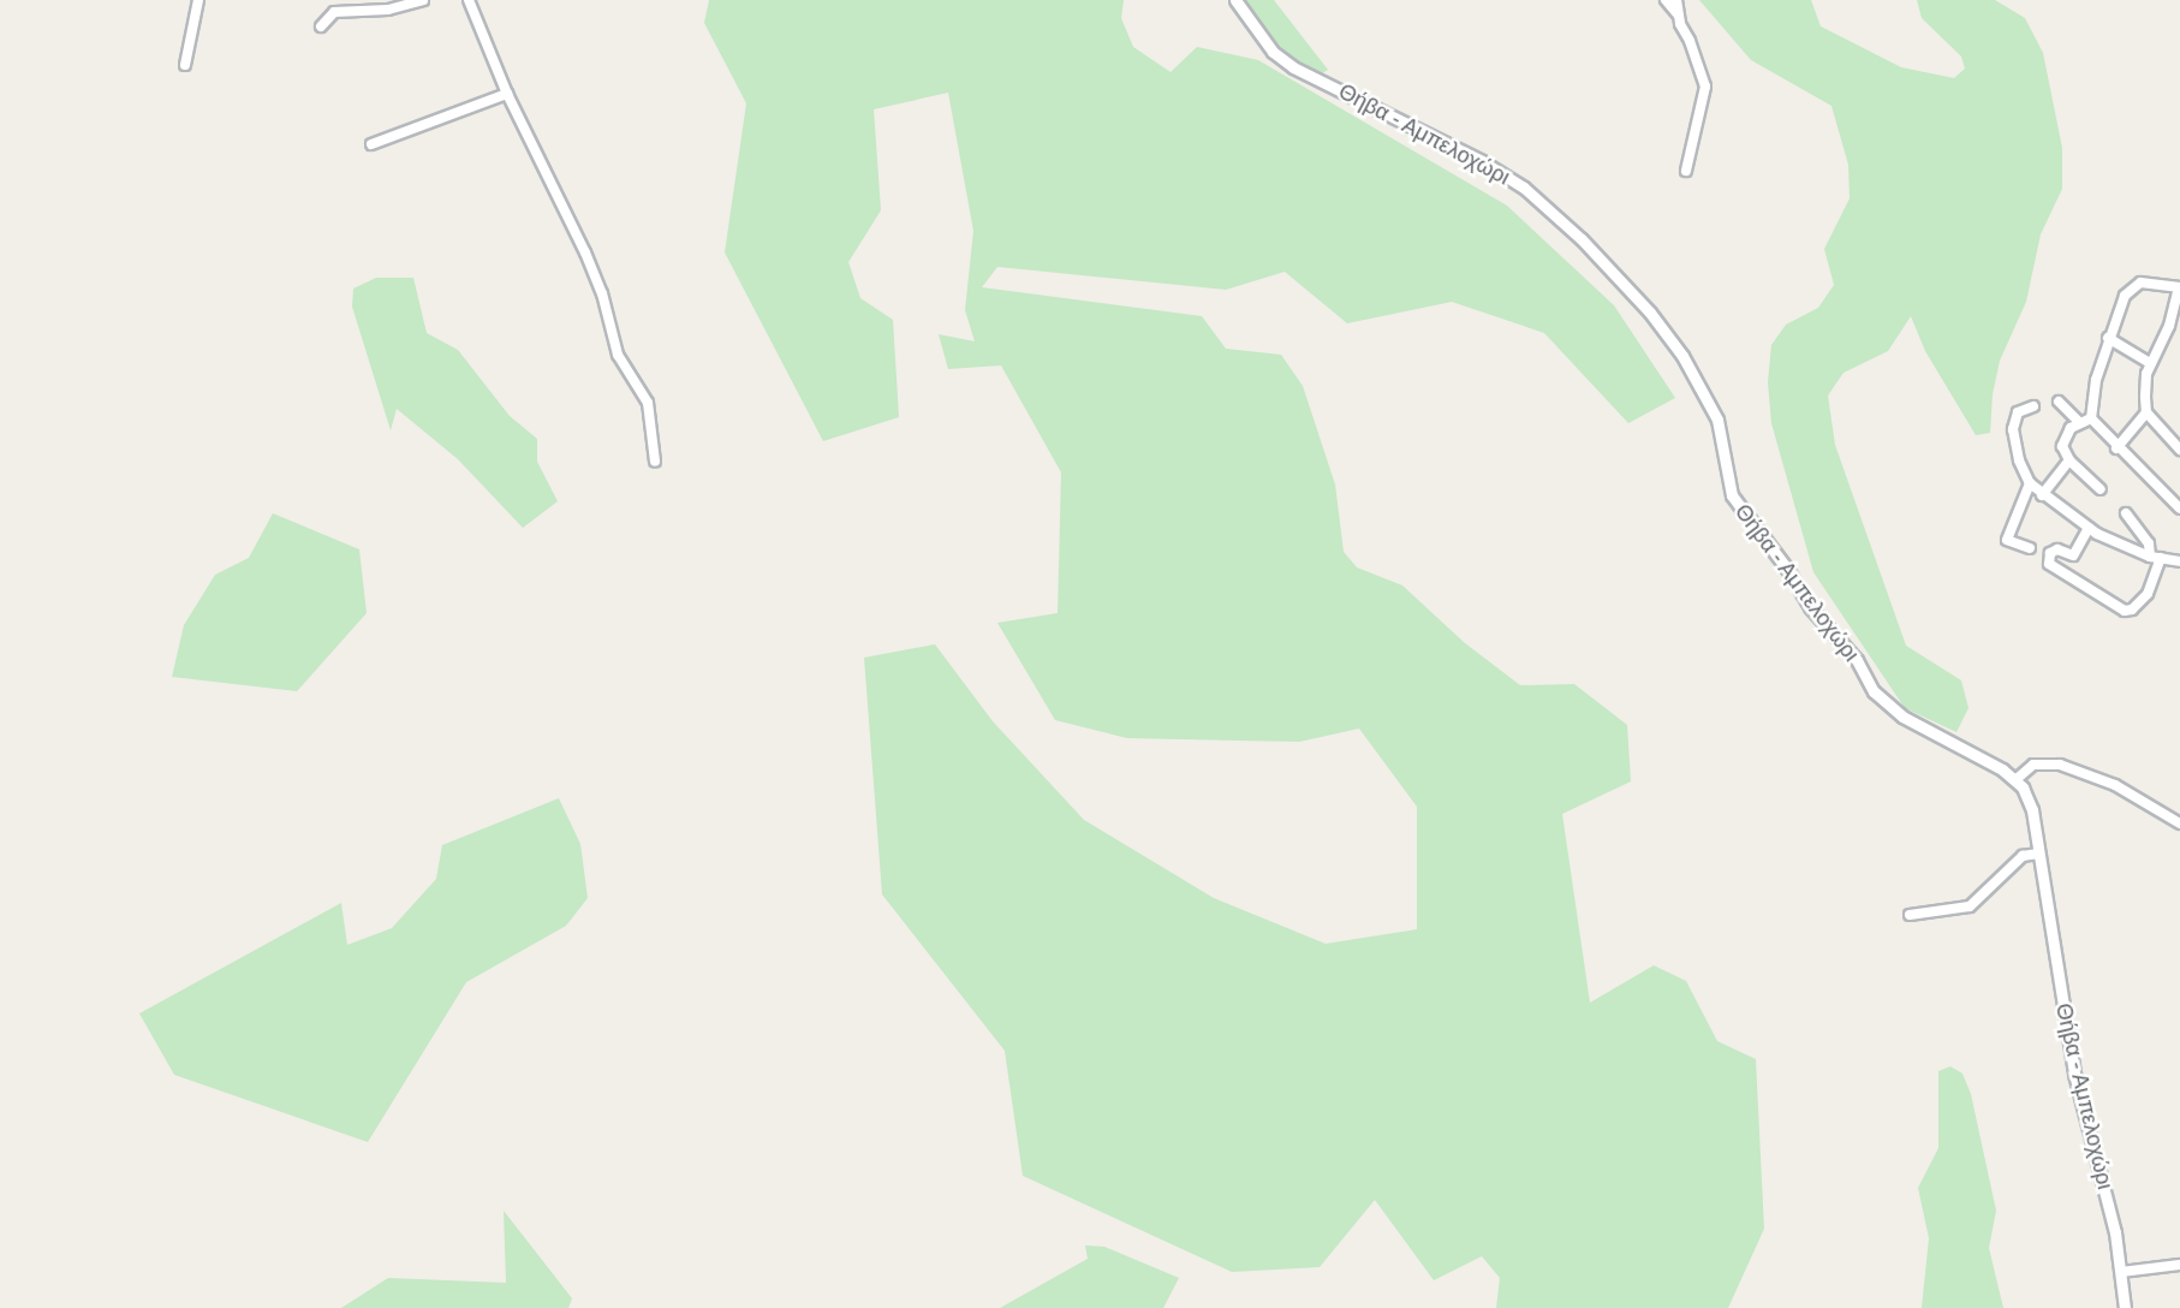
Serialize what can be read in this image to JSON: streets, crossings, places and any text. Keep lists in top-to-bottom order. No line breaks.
{"streets":{"street":["Θήβα - Αμπελοχώρι"]}}
